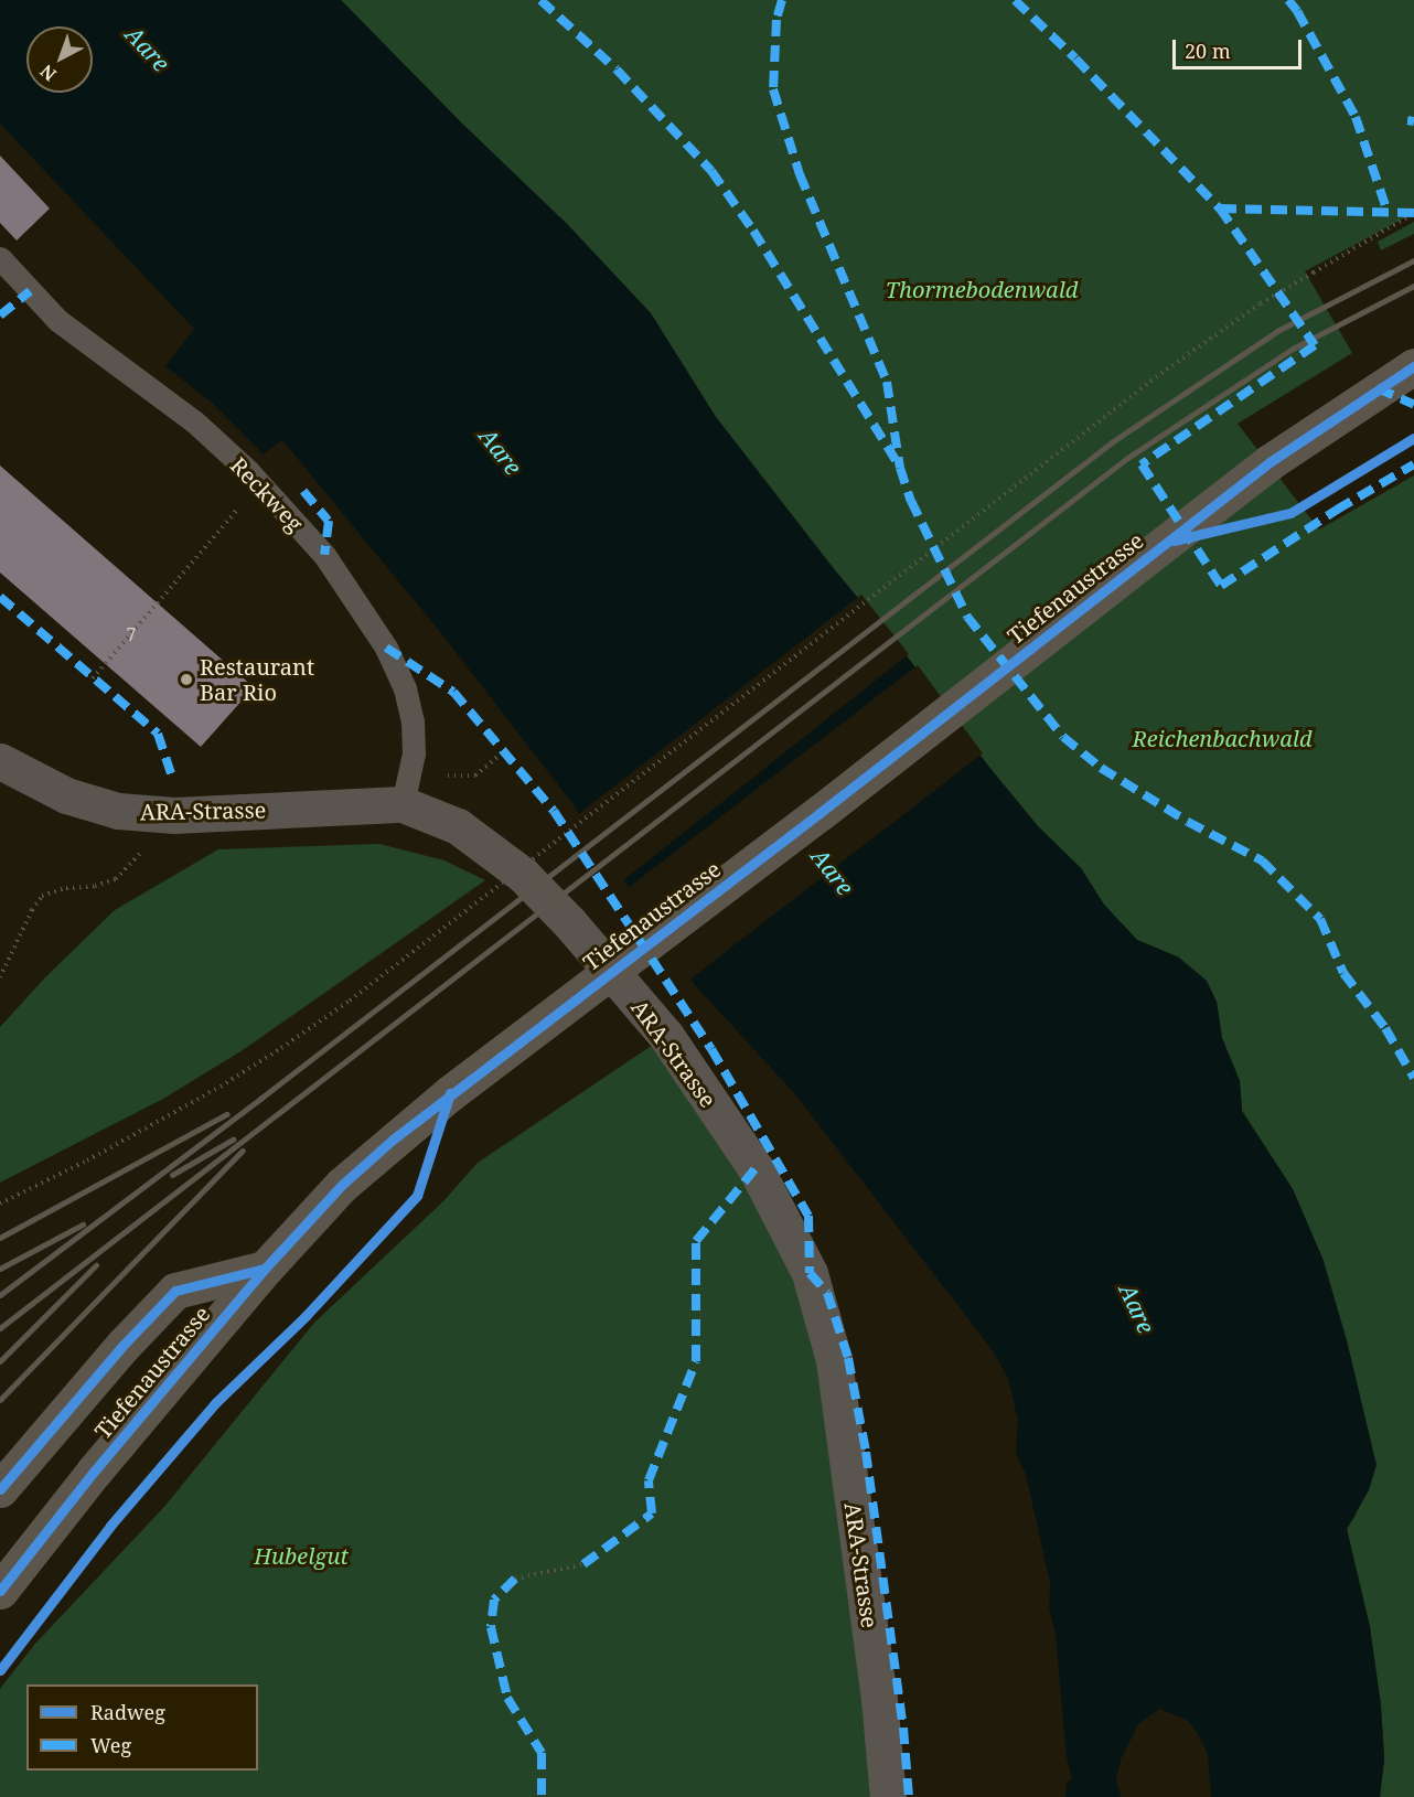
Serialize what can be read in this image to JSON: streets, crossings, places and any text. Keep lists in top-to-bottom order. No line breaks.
{"streets":{"main road":["Tiefenaustrasse"],"street":["ARA-Strasse"],"lane":["Reckweg"]},"crossings":[["Reckweg","ARA-Strasse"]],"water":["Aare"],"parks":["Thormebodenwald","Reichenbachwald","Hubelgut"],"places":["Restaurant Bar Rio"],"house_numbers":["7"],"legend":["Radweg","Weg"],"scale_bar":"20 m","north":"bottom left"}
